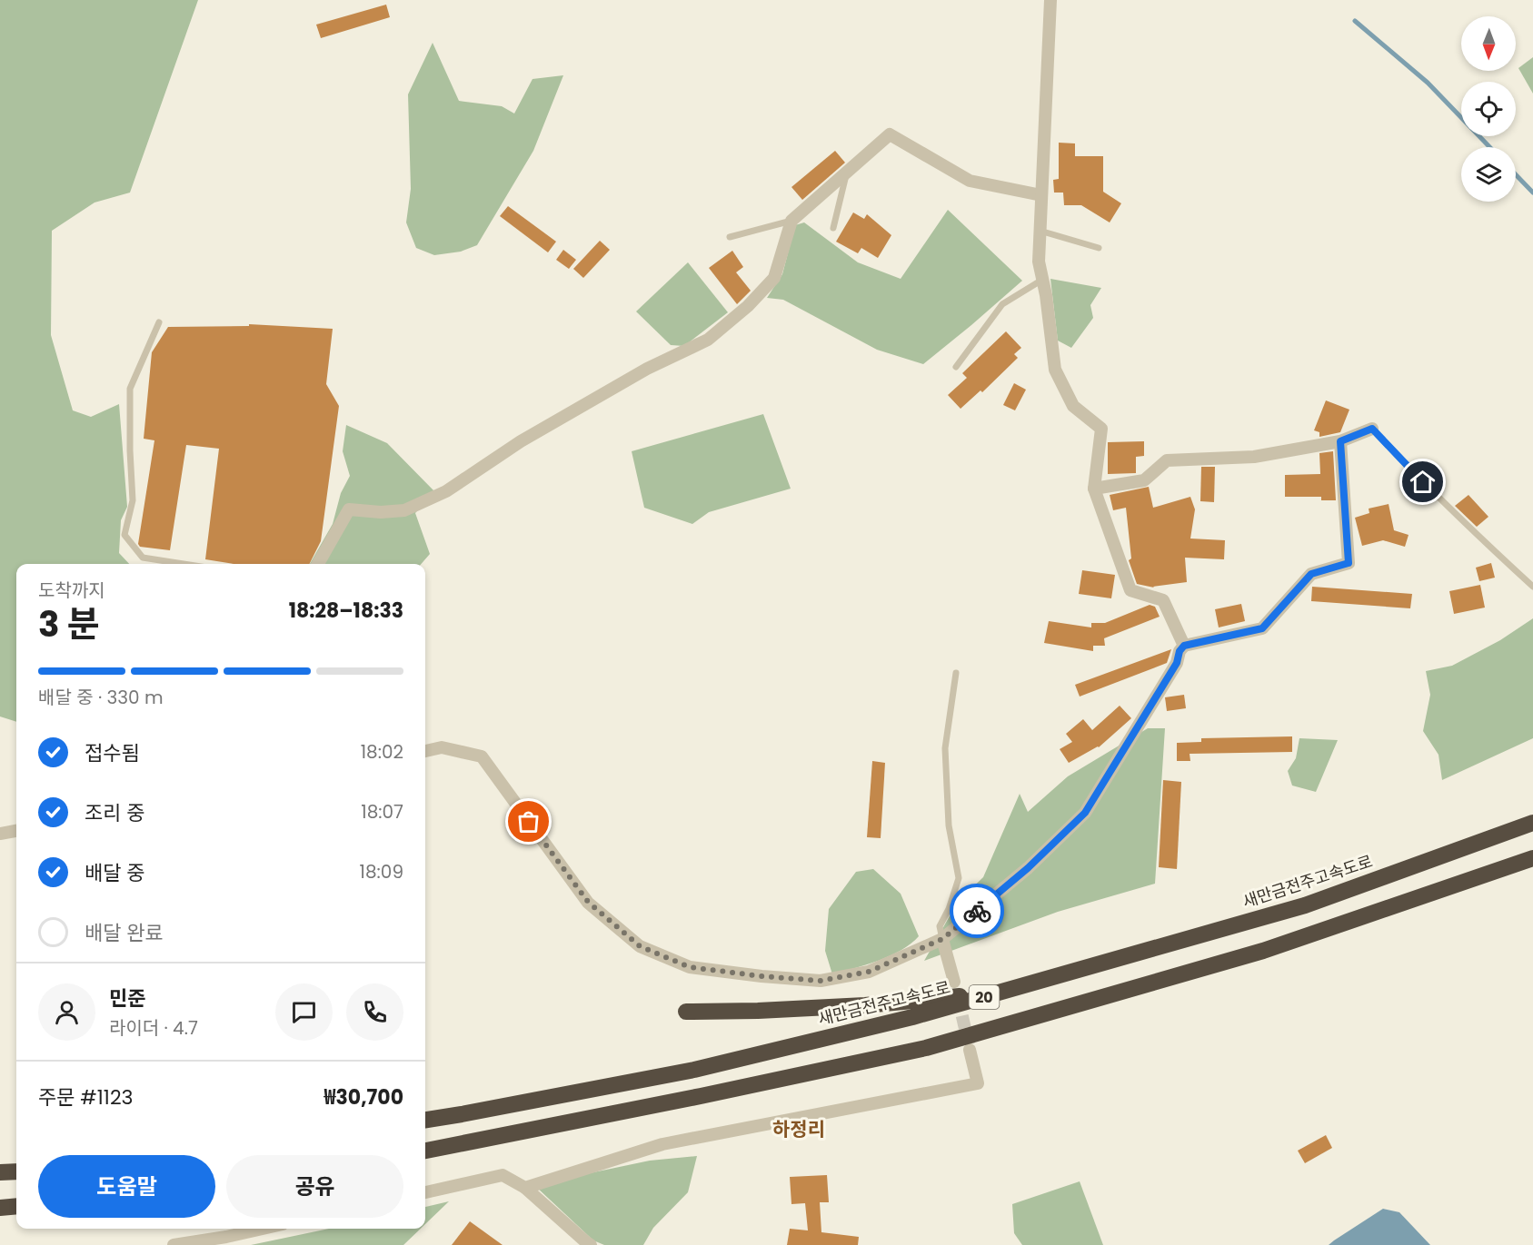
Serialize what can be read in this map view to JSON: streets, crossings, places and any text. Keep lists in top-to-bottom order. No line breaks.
{"streets":{"highway":["새만금전주고속도로","20"]},"districts":["하정리"],"north":"bottom","page":{"heading":["3 분","도착까지","18:28–18:33"],"panel":["민준","라이더 · 4.7","주문 #1123","₩30,700"],"bar":"배달 중 · 330 m","list":[["접수됨","18:02"],["조리 중","18:07"],["배달 중","18:09"],"배달 완료"],"buttons":["도움말","공유"]}}
